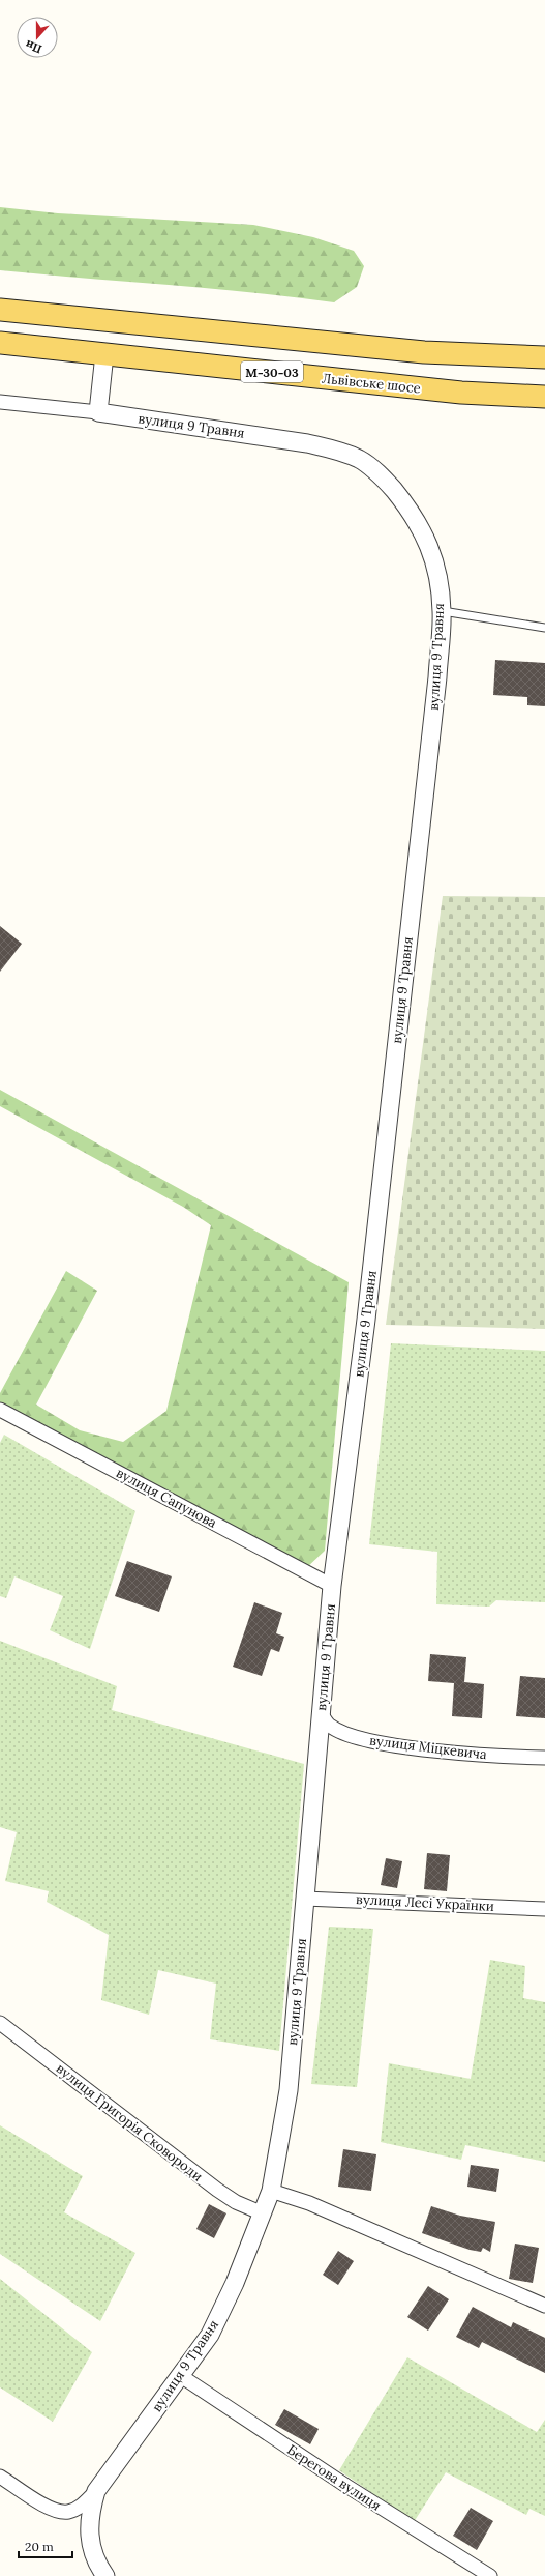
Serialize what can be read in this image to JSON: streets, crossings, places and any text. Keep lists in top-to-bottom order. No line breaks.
{"streets":{"main road":["М-30-03","Львівське шосе"],"street":["вулиця 9 Травня","вулиця Сапунова","вулиця Міцкевича","вулиця Лесі Українки","вулиця Григорія Сковороди","Берегова вулиця"]},"crossings":[["вулиця 9 Травня","вулиця Сапунова"],["вулиця 9 Травня","вулиця Міцкевича"],["вулиця 9 Травня","вулиця Лесі Українки"],["вулиця 9 Травня","вулиця Григорія Сковороди"],["вулиця 9 Травня","Берегова вулиця"]],"scale_bar":"20 m","north":"bottom"}
